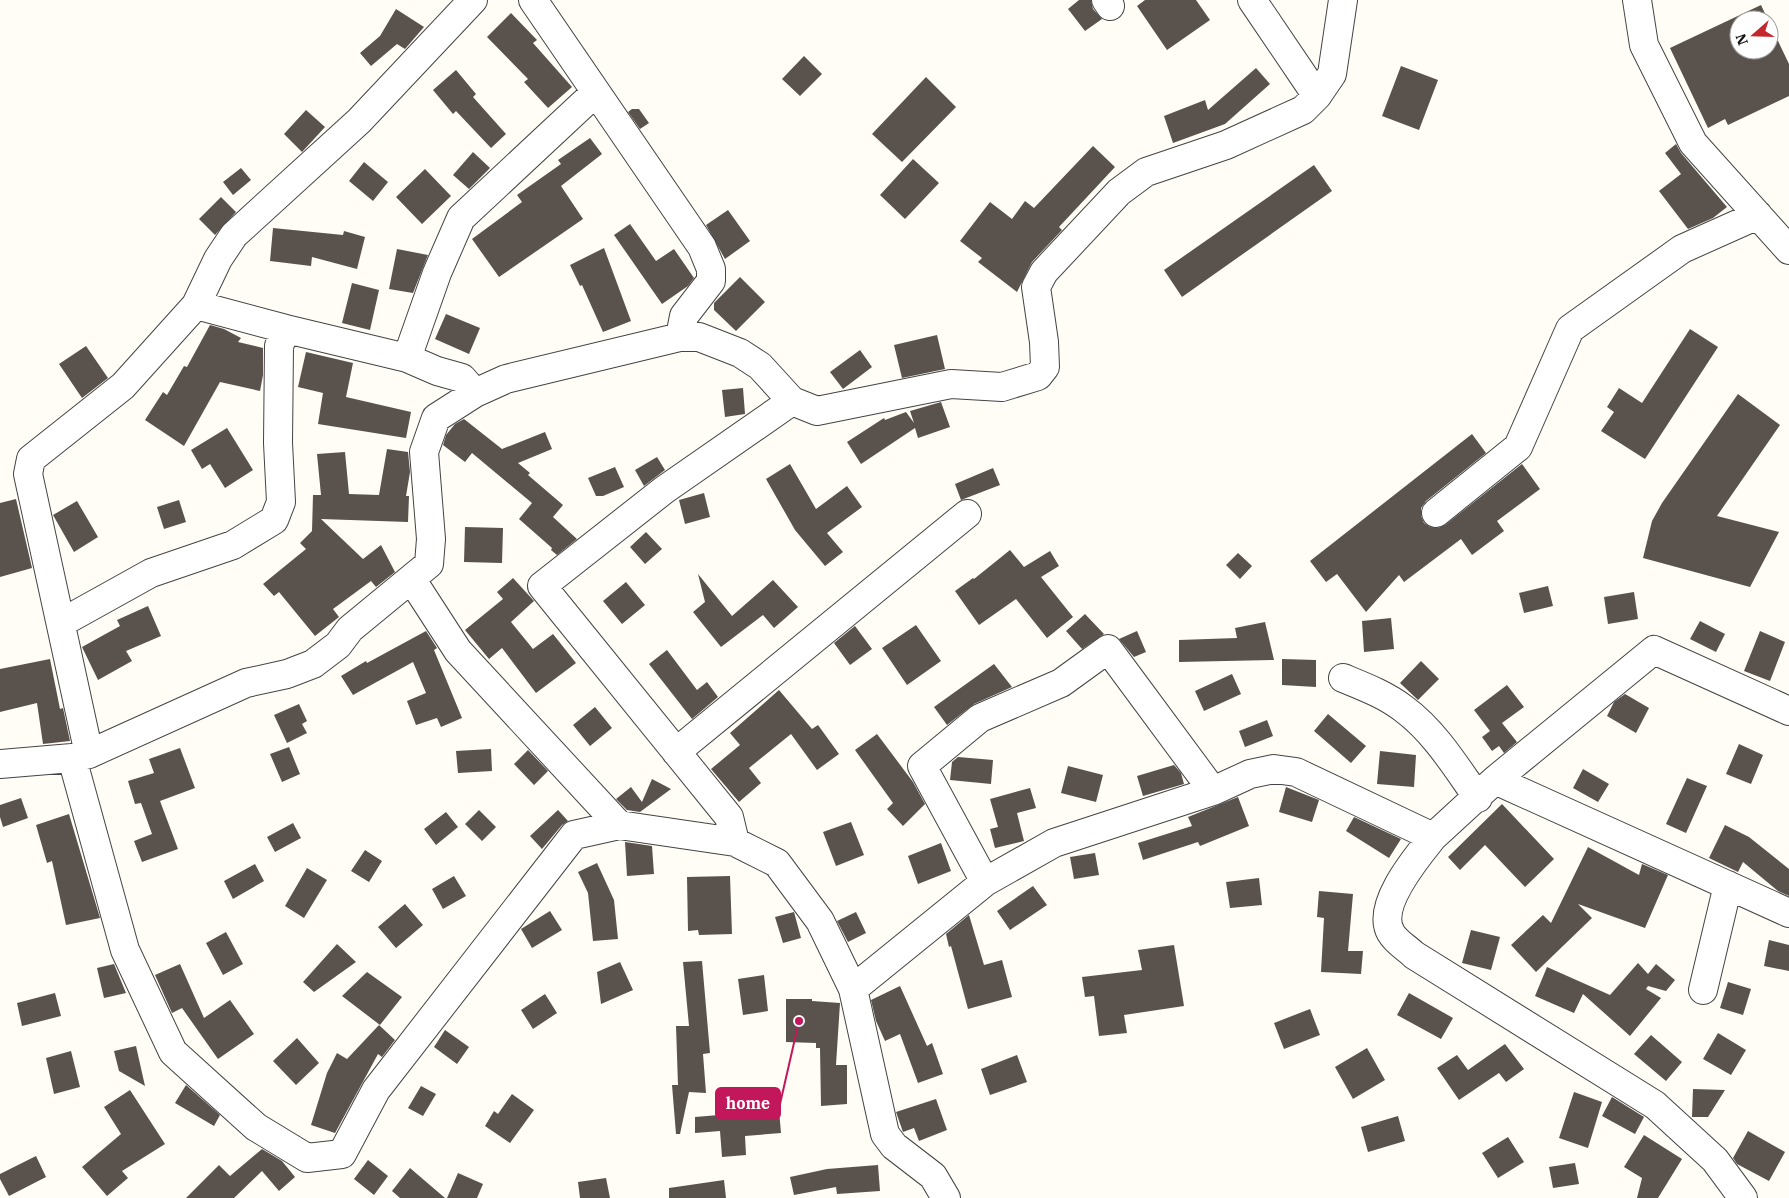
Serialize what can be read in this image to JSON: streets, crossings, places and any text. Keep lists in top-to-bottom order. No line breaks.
{"places":["home"],"north":"left"}
